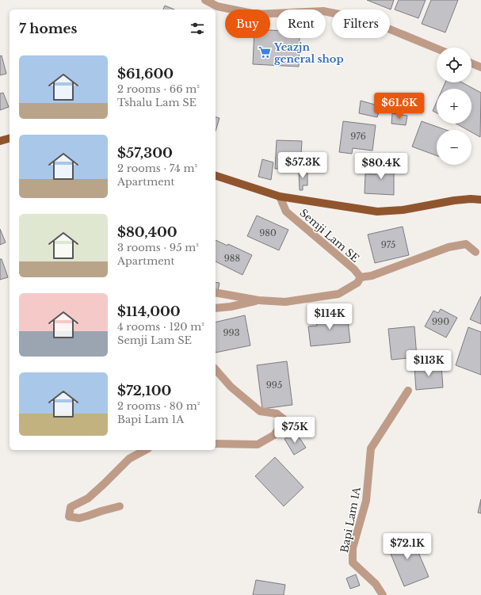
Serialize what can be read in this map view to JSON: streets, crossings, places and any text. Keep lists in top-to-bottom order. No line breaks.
{"streets":{"street":["Semji Lam SE","Bapi Lam 1A"]},"places":{"supermarket":["Yeazjn general shop"]},"house_numbers":["976","980","975","988","990","993","995"],"page":{"chip":["Buy","Rent","Filters"],"heading":"7 homes","map_buttons":["+","−"],"list":[{"name":"$61,600","note":"2 rooms · 66 m² · Tshalu Lam SE"},{"name":"$57,300","note":"2 rooms · 74 m² · Apartment"},{"name":"$80,400","note":"3 rooms · 95 m² · Apartment"},{"name":"$114,000","note":"4 rooms · 120 m² · Semji Lam SE"},{"name":"$72,100","note":"2 rooms · 80 m² · Bapi Lam 1A"}],"price":["$61.6K","$57.3K","$80.4K","$114K","$113K","$75K","$72.1K"]}}
